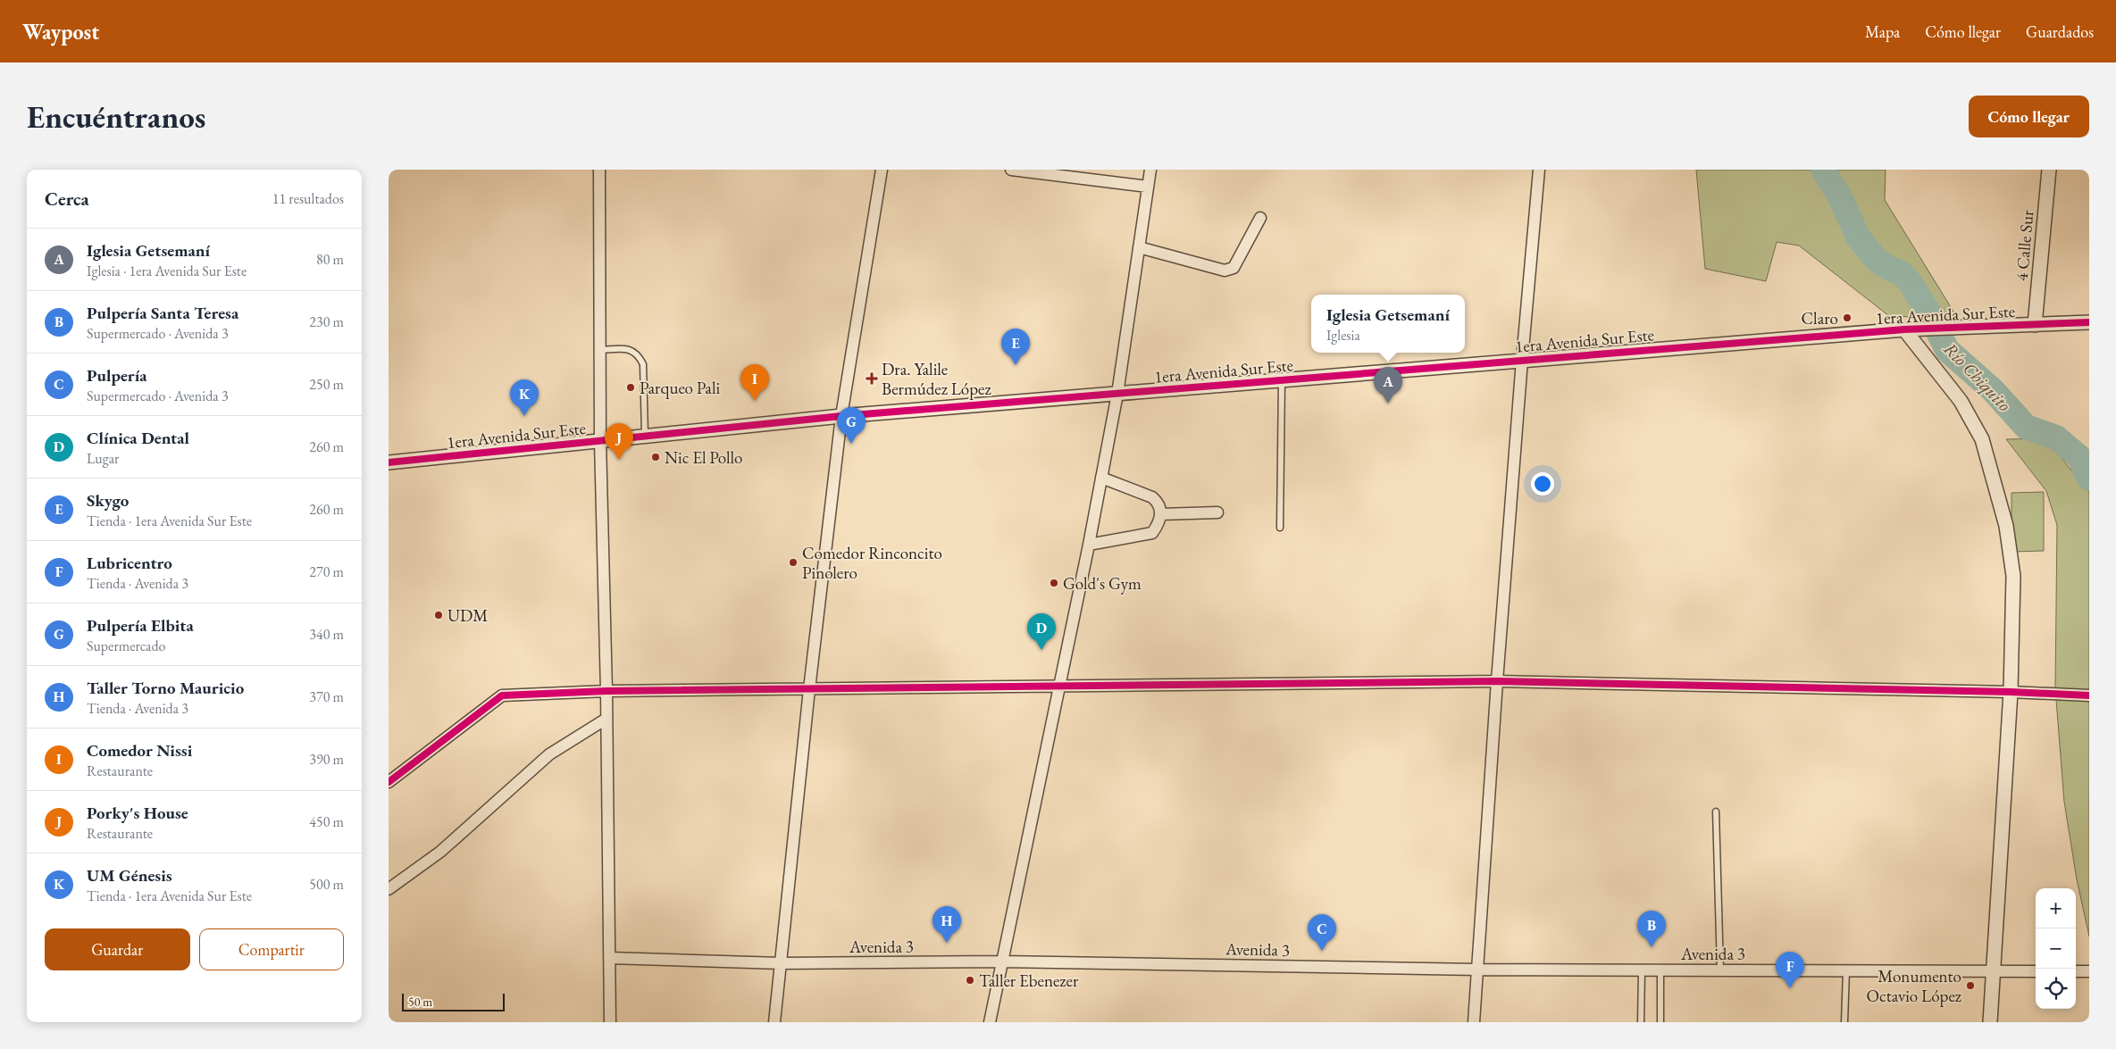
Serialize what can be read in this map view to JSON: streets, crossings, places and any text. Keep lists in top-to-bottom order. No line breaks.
{"streets":{"street":["4 Calle Sur","1era Avenida Sur Este","Avenida 3"]},"crossings":[["4 Calle Sur","1era Avenida Sur Este"]],"water":["Río Chiquito"],"places":{"other":["Claro","Parqueo Pali","Nic El Pollo","Comedor Rinconcito Pinolero","Gold's Gym","UDM","Taller Ebenezer","Monumento Octavio López"],"health":["Dra. Yalile Bermúdez López"]},"scale_bar":"50 m","page":{"header":"Waypost","nav":["Mapa","Cómo llegar","Guardados"],"buttons":["Cómo llegar",["Guardar","Compartir"]],"title":"Encuéntranos","heading":["Cerca","11 resultados"],"list":[{"mark":"A","name":"Iglesia Getsemaní","note":"Iglesia · 1era Avenida Sur Este","value":"80 m"},{"mark":"B","name":"Pulpería Santa Teresa","note":"Supermercado · Avenida 3","value":"230 m"},{"mark":"C","name":"Pulpería","note":"Supermercado · Avenida 3","value":"250 m"},{"mark":"D","name":"Clínica Dental","note":"Lugar","value":"260 m"},{"mark":"E","name":"Skygo","note":"Tienda · 1era Avenida Sur Este","value":"260 m"},{"mark":"F","name":"Lubricentro","note":"Tienda · Avenida 3","value":"270 m"},{"mark":"G","name":"Pulpería Elbita","note":"Supermercado","value":"340 m"},{"mark":"H","name":"Taller Torno Mauricio","note":"Tienda · Avenida 3","value":"370 m"},{"mark":"I","name":"Comedor Nissi","note":"Restaurante","value":"390 m"},{"mark":"J","name":"Porky's House","note":"Restaurante","value":"450 m"},{"mark":"K","name":"UM Génesis","note":"Tienda · 1era Avenida Sur Este","value":"500 m"}],"popup":["Iglesia Getsemaní","Iglesia"],"pins":["E","I","A","K","G","J","D","H","B","C","F"],"map_buttons":["+","−"],"scale":"50 m"}}
